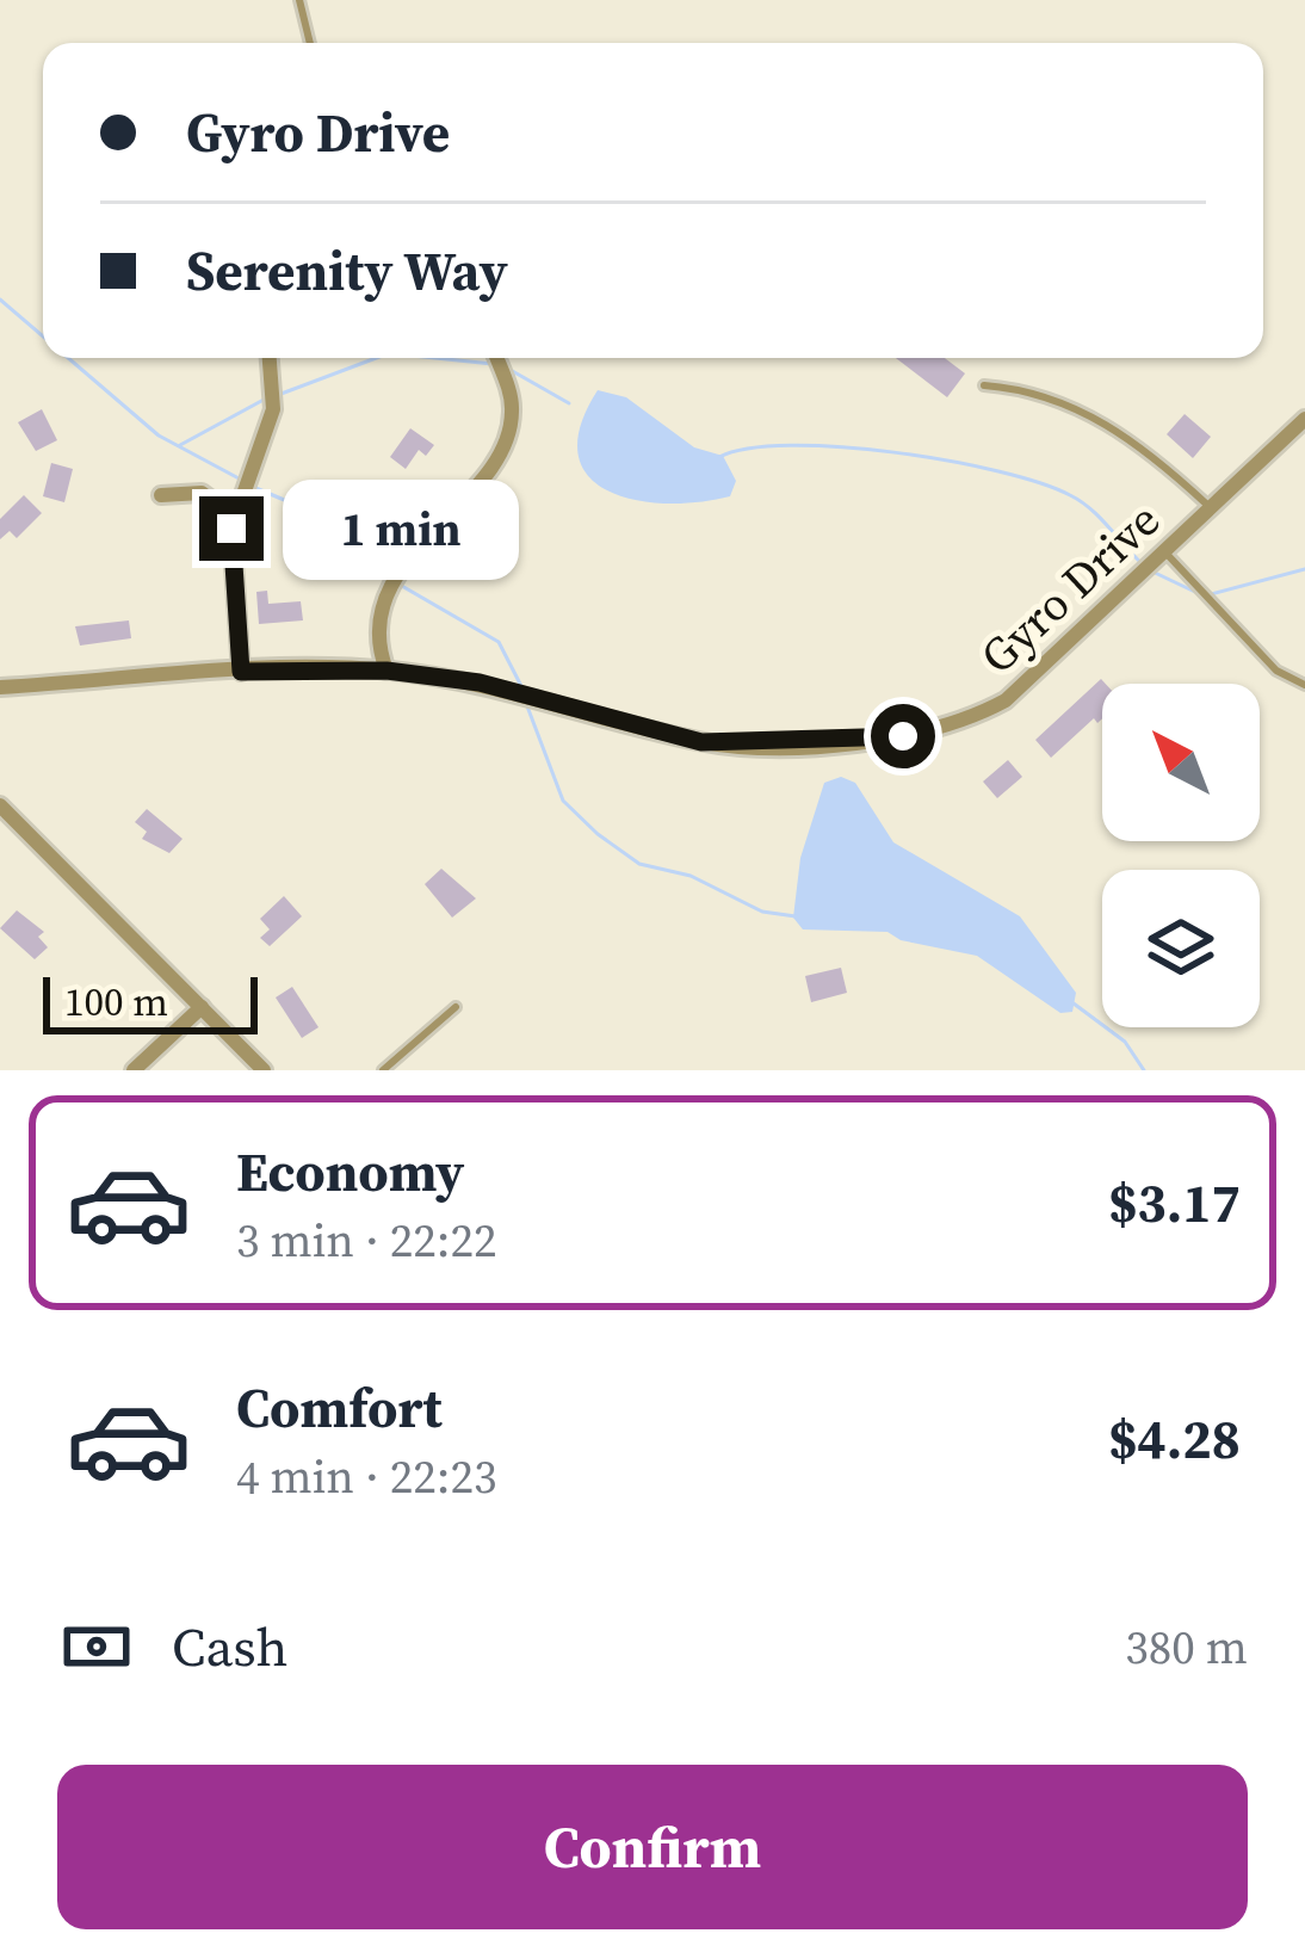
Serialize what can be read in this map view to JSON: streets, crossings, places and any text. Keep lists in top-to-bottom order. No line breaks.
{"streets":{"street":["Gyro Drive"]},"scale_bar":"100 m","north":"top left","page":{"banner":["Gyro Drive","Serenity Way"],"bubble":"1 min","scale":"100 m","list":[{"name":"Economy","note":"3 min · 22:22","value":"$3.17"},{"name":"Comfort","note":"4 min · 22:23","value":"$4.28"}],"pay":["Cash","380 m"],"buttons":"Confirm"}}
